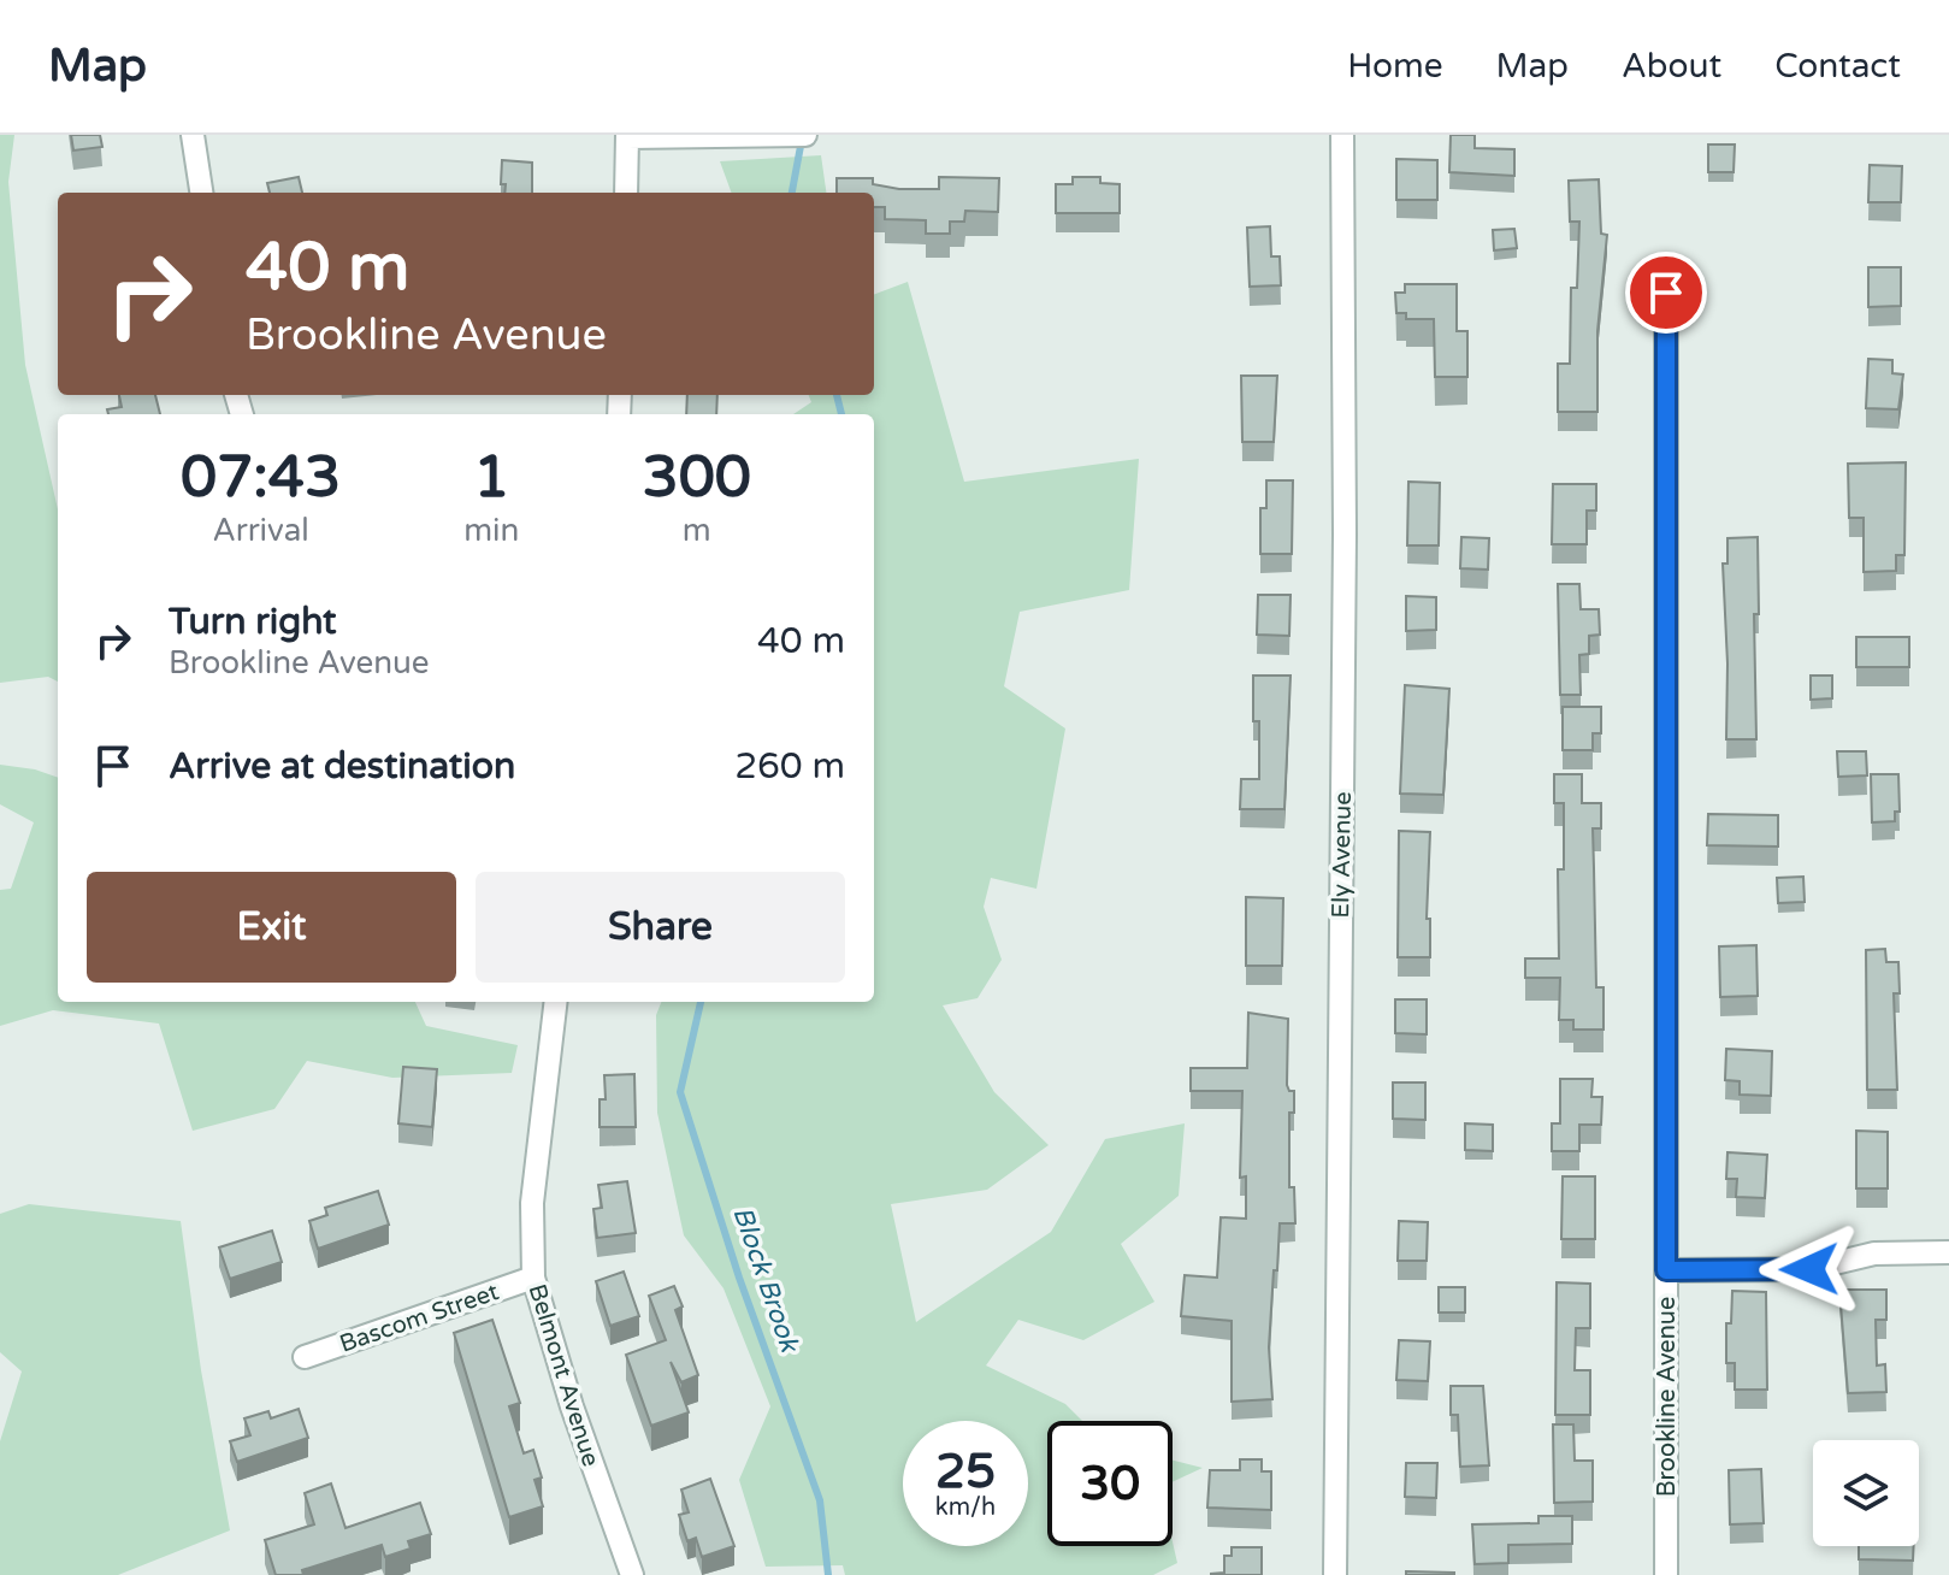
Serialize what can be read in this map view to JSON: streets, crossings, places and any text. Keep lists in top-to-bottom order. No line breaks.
{"streets":{"street":["Ely Avenue","Bascom Street","Belmont Avenue","Brookline Avenue"]},"crossings":[["Bascom Street","Belmont Avenue"]],"water":["Block Brook"],"page":{"header":"Map","nav":["Home","Map","About","Contact"],"turn":["40 m","Brookline Avenue"],"eta":["07:43","Arrival","1","min","300","m"],"list":[{"name":"Turn right","note":"Brookline Avenue","value":"40 m"},{"name":"Arrive at destination","value":"260 m"}],"buttons":["Exit","Share"],"speed":"25 km/h","limit":"30"}}
